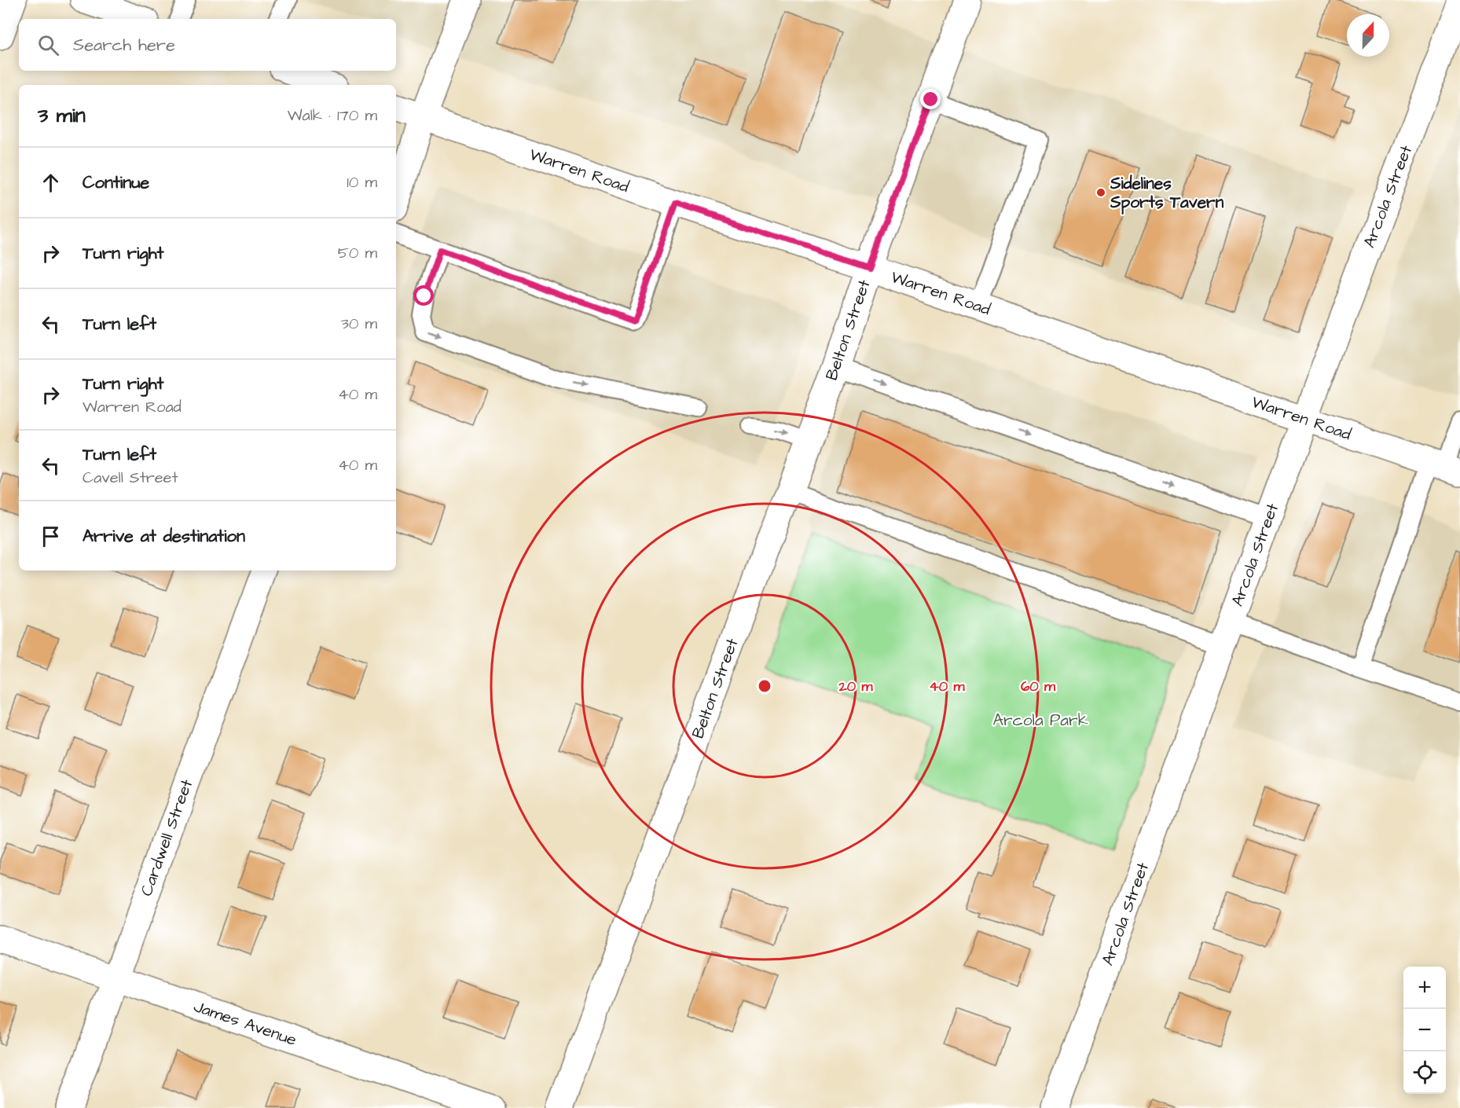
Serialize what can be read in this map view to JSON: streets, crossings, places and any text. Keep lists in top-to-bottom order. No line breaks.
{"streets":{"street":["Warren Road","Arcola Street","Belton Street","Cardwell Street","James Avenue"]},"crossings":[["Warren Road","Arcola Street"],["Warren Road","Belton Street"],["Cardwell Street","James Avenue"]],"parks":["Arcola Park"],"places":["Sidelines Sports Tavern"],"north":"top","page":{"search":"Search here","heading":["3 min","Walk · 170 m"],"list":[["Continue","10 m"],["Turn right","50 m"],["Turn left","30 m"],["Turn right","Warren Road","40 m"],["Turn left","Cavell Street","40 m"],"Arrive at destination"],"map_buttons":["+","−"]},"rings":["20 m","40 m","60 m"]}
